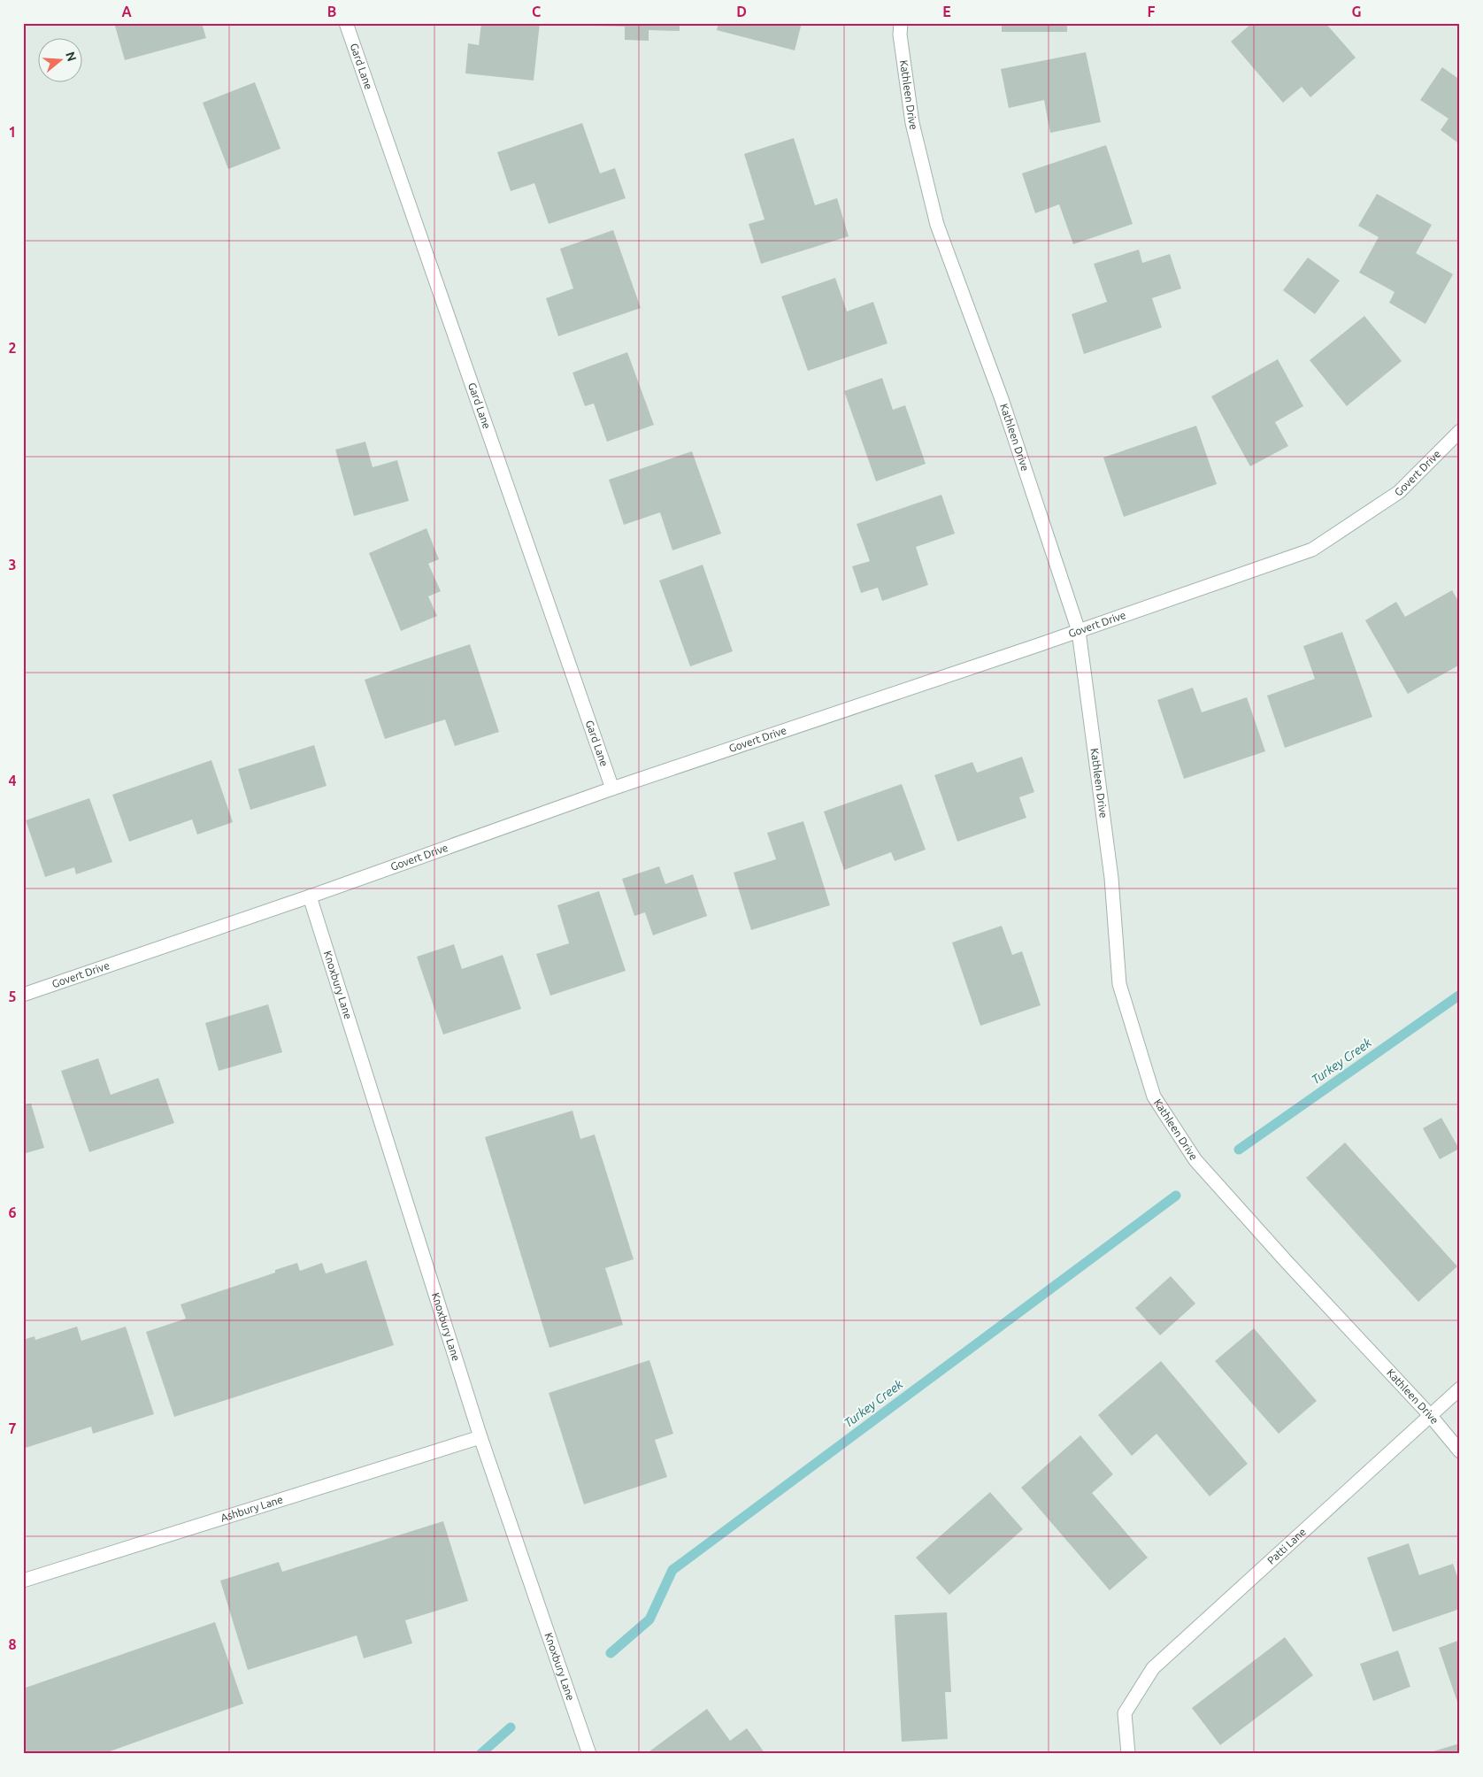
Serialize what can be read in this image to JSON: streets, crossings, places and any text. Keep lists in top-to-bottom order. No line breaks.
{"streets":{"street":["Gard Lane","Kathleen Drive","Govert Drive","Knoxbury Lane","Ashbury Lane","Patti Lane"]},"crossings":[["Gard Lane","Govert Drive"],["Kathleen Drive","Govert Drive"],["Kathleen Drive","Patti Lane"],["Govert Drive","Knoxbury Lane"],["Knoxbury Lane","Ashbury Lane"]],"water":["Turkey Creek"],"north":"right","grid":{"columns":["A","B","C","D","E","F","G"],"rows":["1","2","3","4","5","6","7","8"]}}
